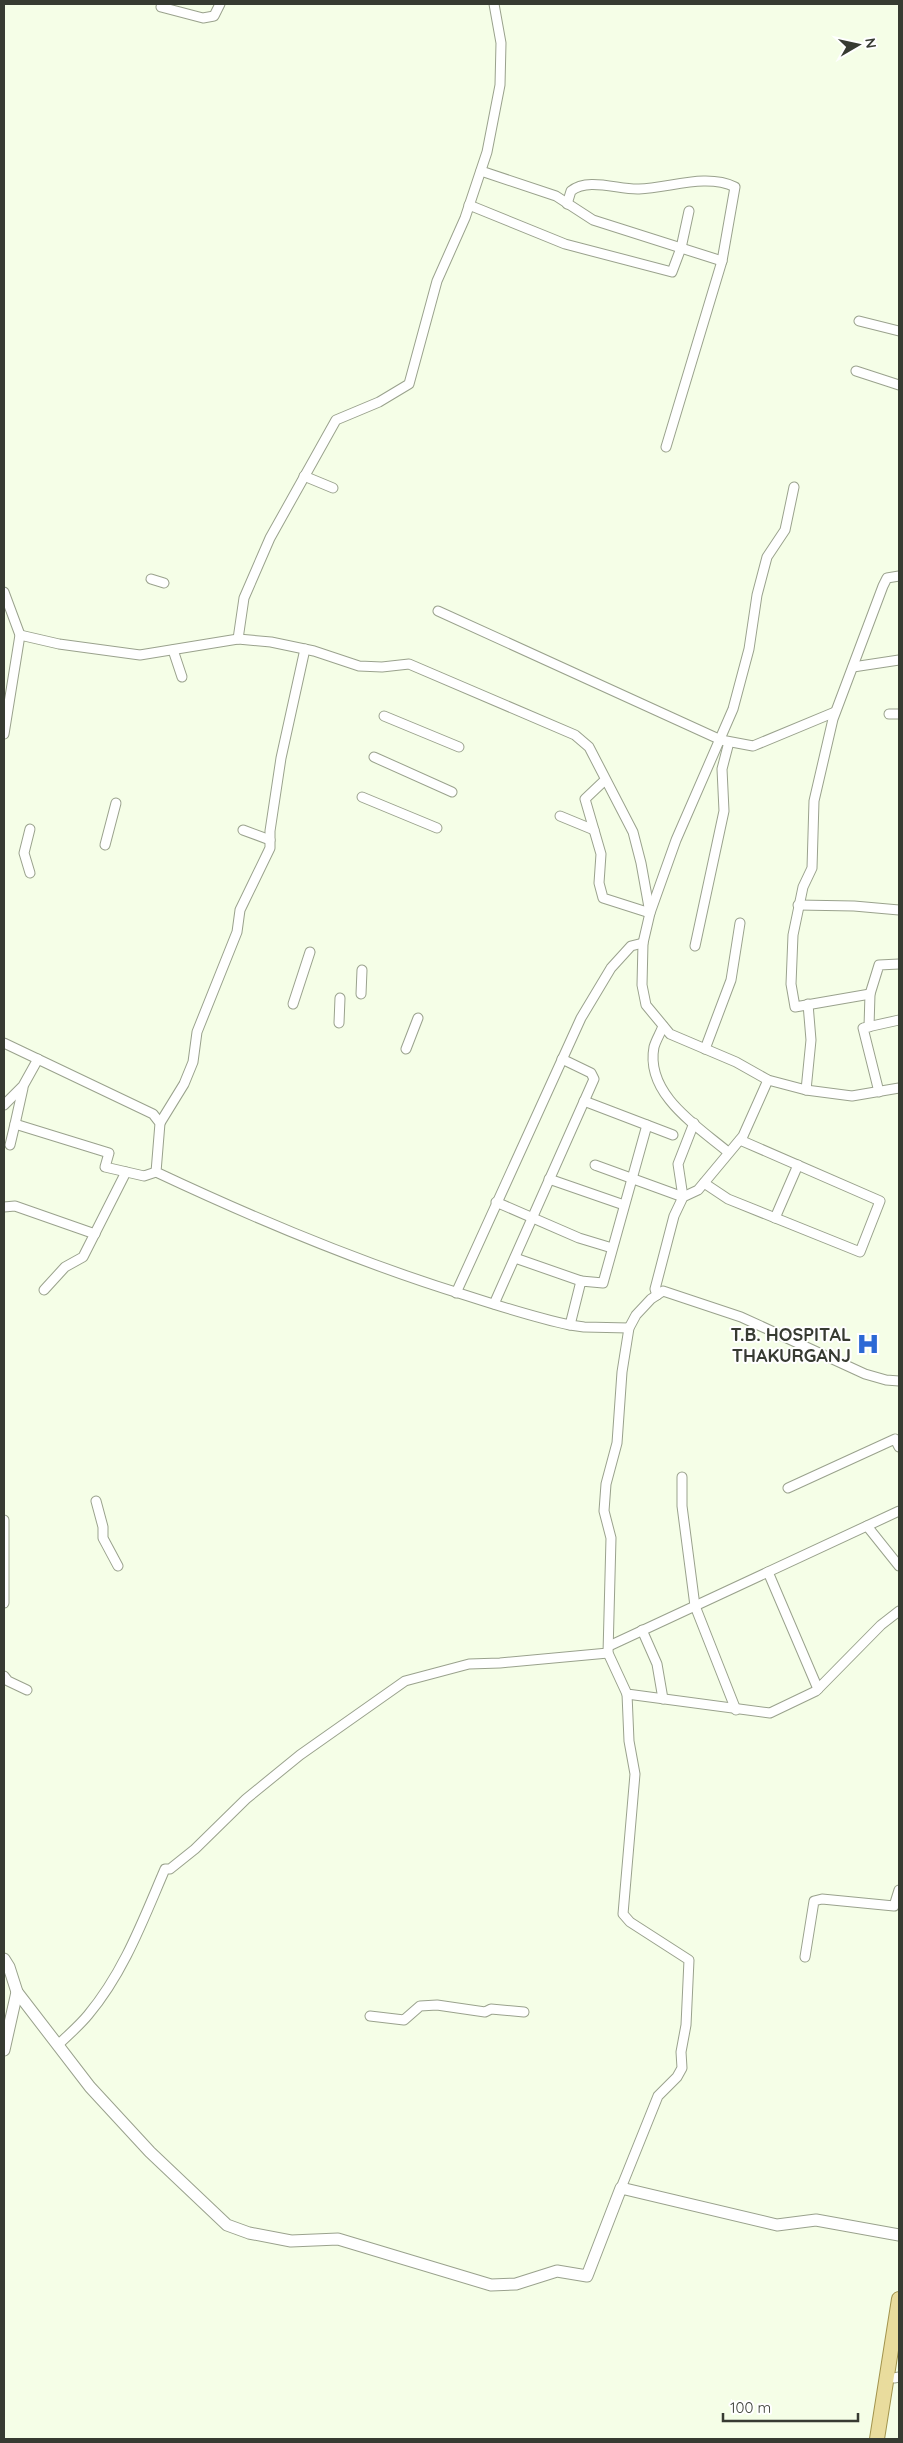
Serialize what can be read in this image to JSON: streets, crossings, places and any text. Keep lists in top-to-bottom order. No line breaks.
{"places":{"hospital":["T.B. HOSPITAL THAKURGANJ"]},"scale_bar":"100 m","north":"right"}
